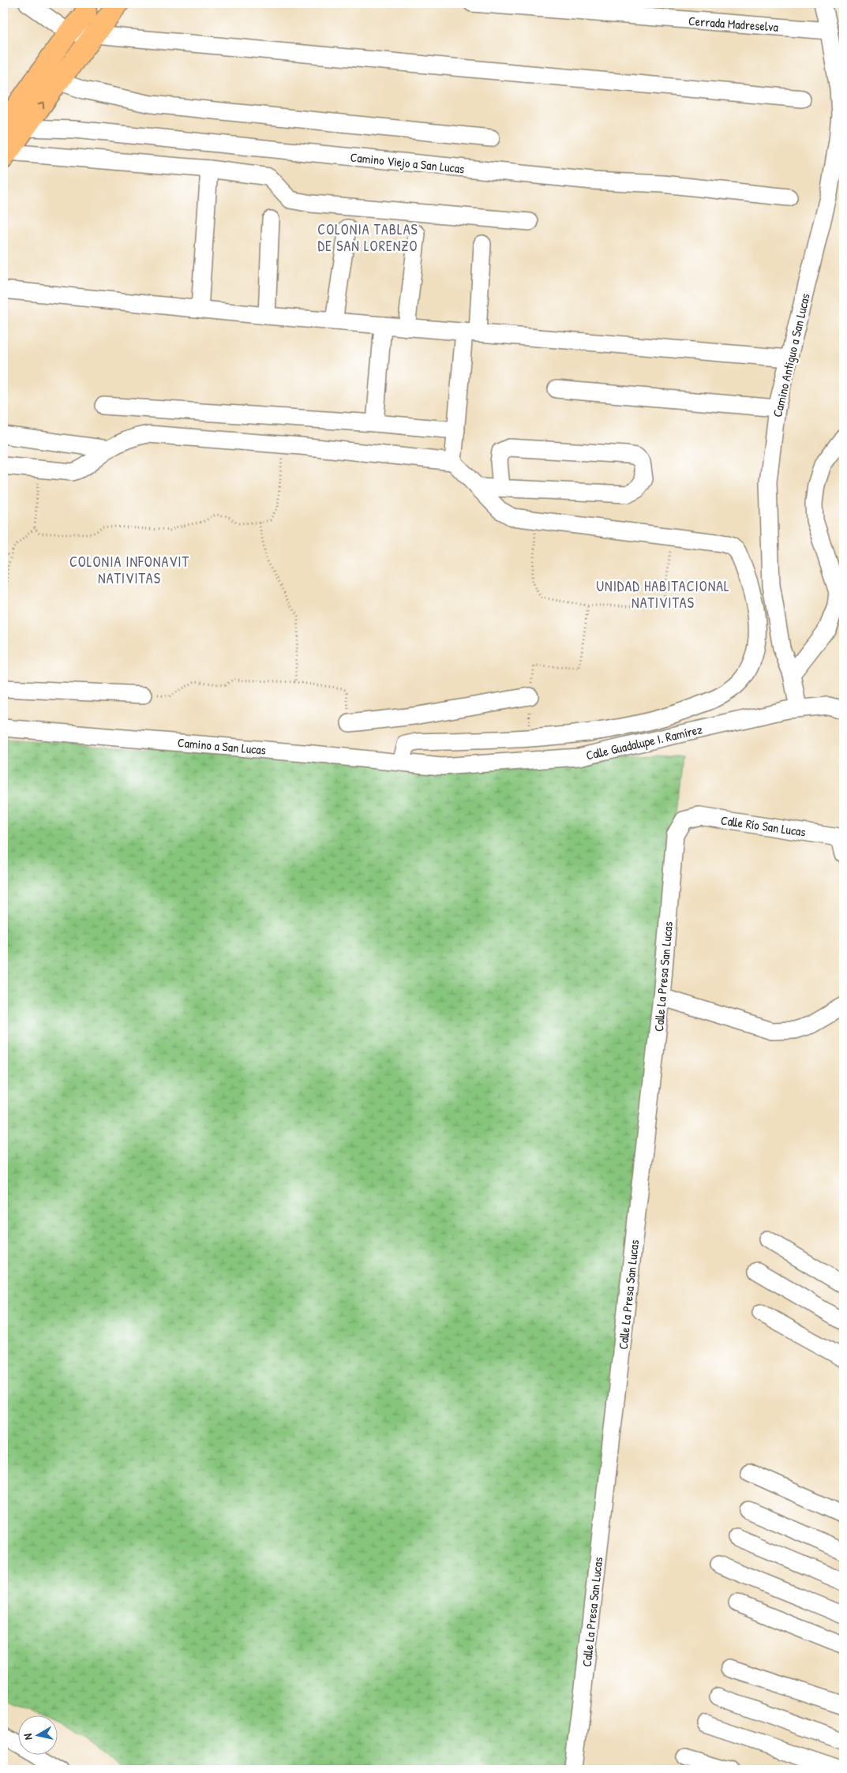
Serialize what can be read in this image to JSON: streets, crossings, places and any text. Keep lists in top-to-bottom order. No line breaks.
{"streets":{"street":["Cerrada Madreselva","Camino Viejo a San Lucas","Camino Antiguo a San Lucas","Calle Guadalupe I. Ramírez","Camino a San Lucas","Calle Río San Lucas","Calle La Presa San Lucas"]},"crossings":[["Cerrada Madreselva","Camino Antiguo a San Lucas"],["Camino Antiguo a San Lucas","Calle Guadalupe I. Ramírez"],["Calle Guadalupe I. Ramírez","Camino a San Lucas"],["Calle Río San Lucas","Calle La Presa San Lucas"]],"districts":["COLONIA TABLAS DE SAN LORENZO","COLONIA INFONAVIT NATIVITAS","UNIDAD HABITACIONAL NATIVITAS"],"north":"left"}
